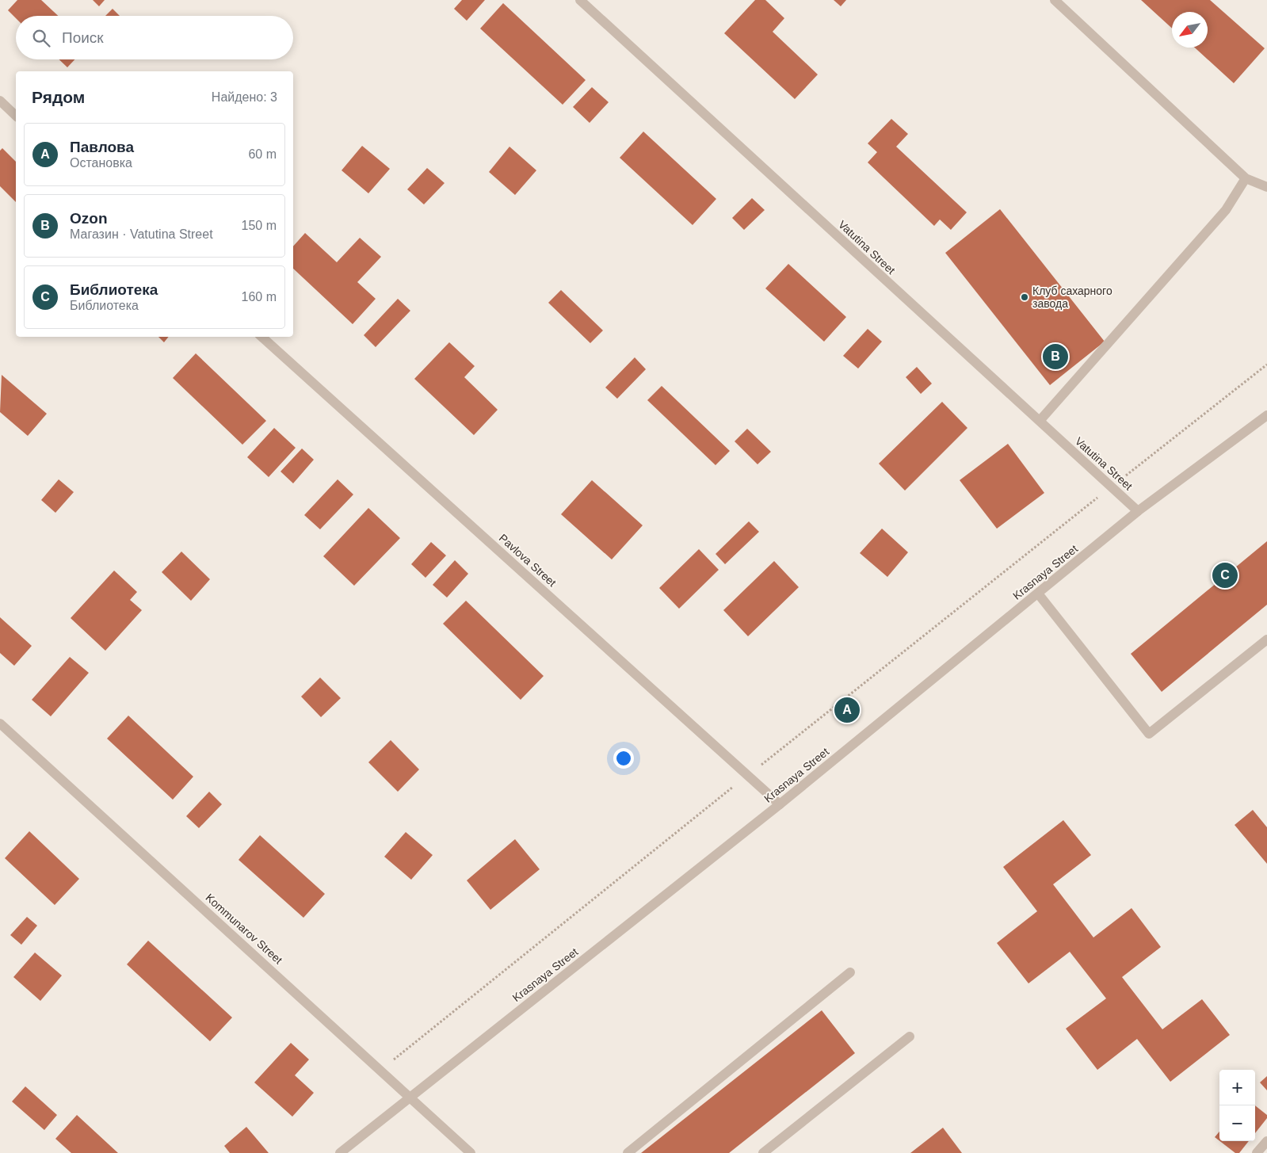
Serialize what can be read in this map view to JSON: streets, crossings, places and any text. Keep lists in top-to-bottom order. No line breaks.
{"streets":{"street":["Vatutina Street","Pavlova Street","Krasnaya Street","Kommunarov Street"]},"crossings":[["Vatutina Street","Krasnaya Street"],["Pavlova Street","Krasnaya Street"],["Krasnaya Street","Kommunarov Street"]],"places":["Клуб сахарного завода"],"north":"bottom left","page":{"search":"Поиск","heading":["Рядом","Найдено: 3"],"list":[{"mark":"A","name":"Павлова","note":"Остановка","value":"60 m"},{"mark":"B","name":"Ozon","note":"Магазин · Vatutina Street","value":"150 m"},{"mark":"C","name":"Библиотека","note":"Библиотека","value":"160 m"}],"pins":["B","C","A"],"map_buttons":["+","−"]}}
